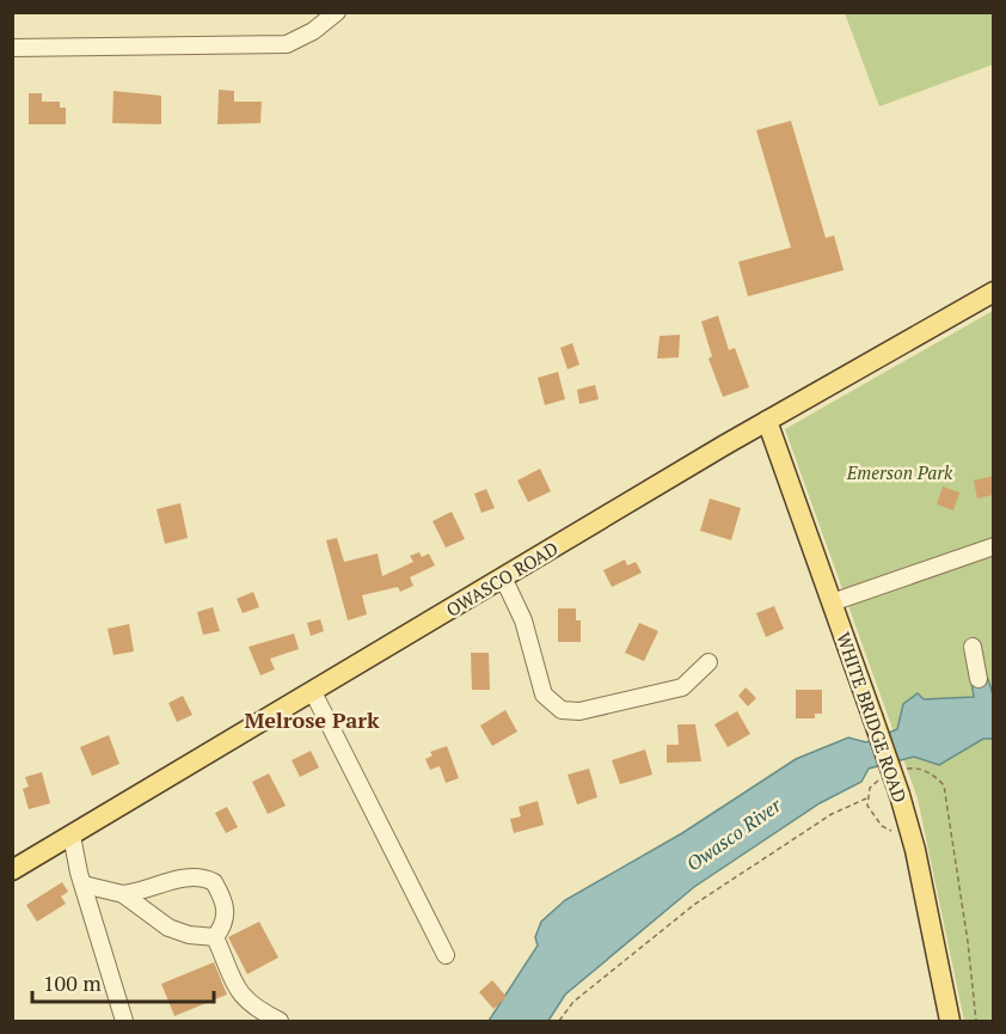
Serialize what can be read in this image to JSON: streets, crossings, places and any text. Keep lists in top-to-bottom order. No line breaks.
{"streets":{"main road":["OWASCO ROAD","WHITE BRIDGE ROAD"]},"crossings":[["OWASCO ROAD","WHITE BRIDGE ROAD"]],"districts":["Melrose Park"],"water":["Owasco River"],"parks":["Emerson Park"],"scale_bar":"100 m"}
